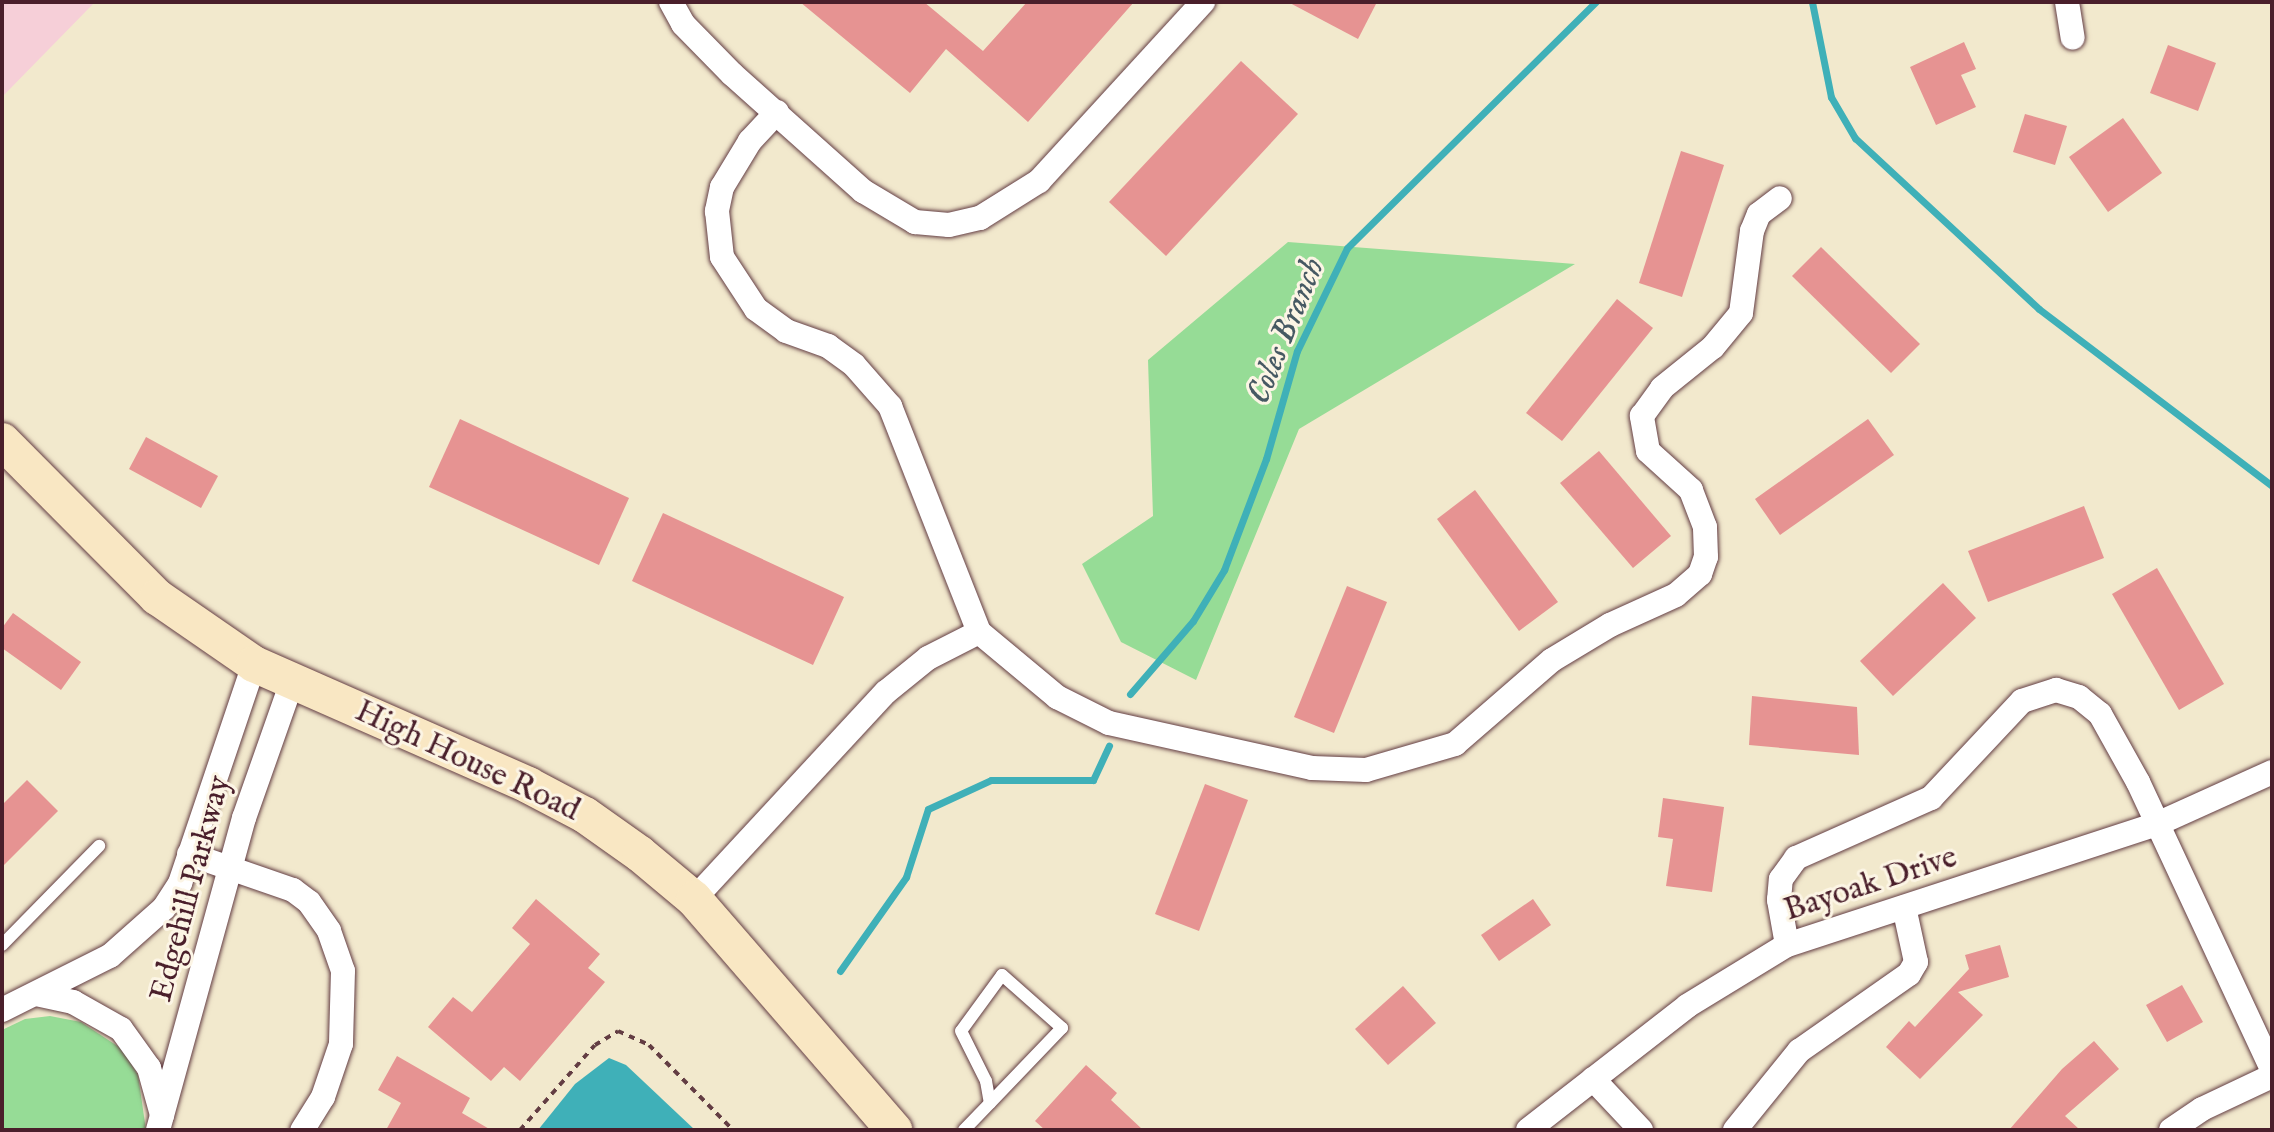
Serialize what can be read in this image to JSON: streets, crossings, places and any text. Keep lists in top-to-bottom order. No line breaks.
{"streets":{"main road":["High House Road"],"street":["Bayoak Drive","Edgehill Parkway"]},"crossings":[["High House Road","Edgehill Parkway"]],"water":["Coles Branch"]}
